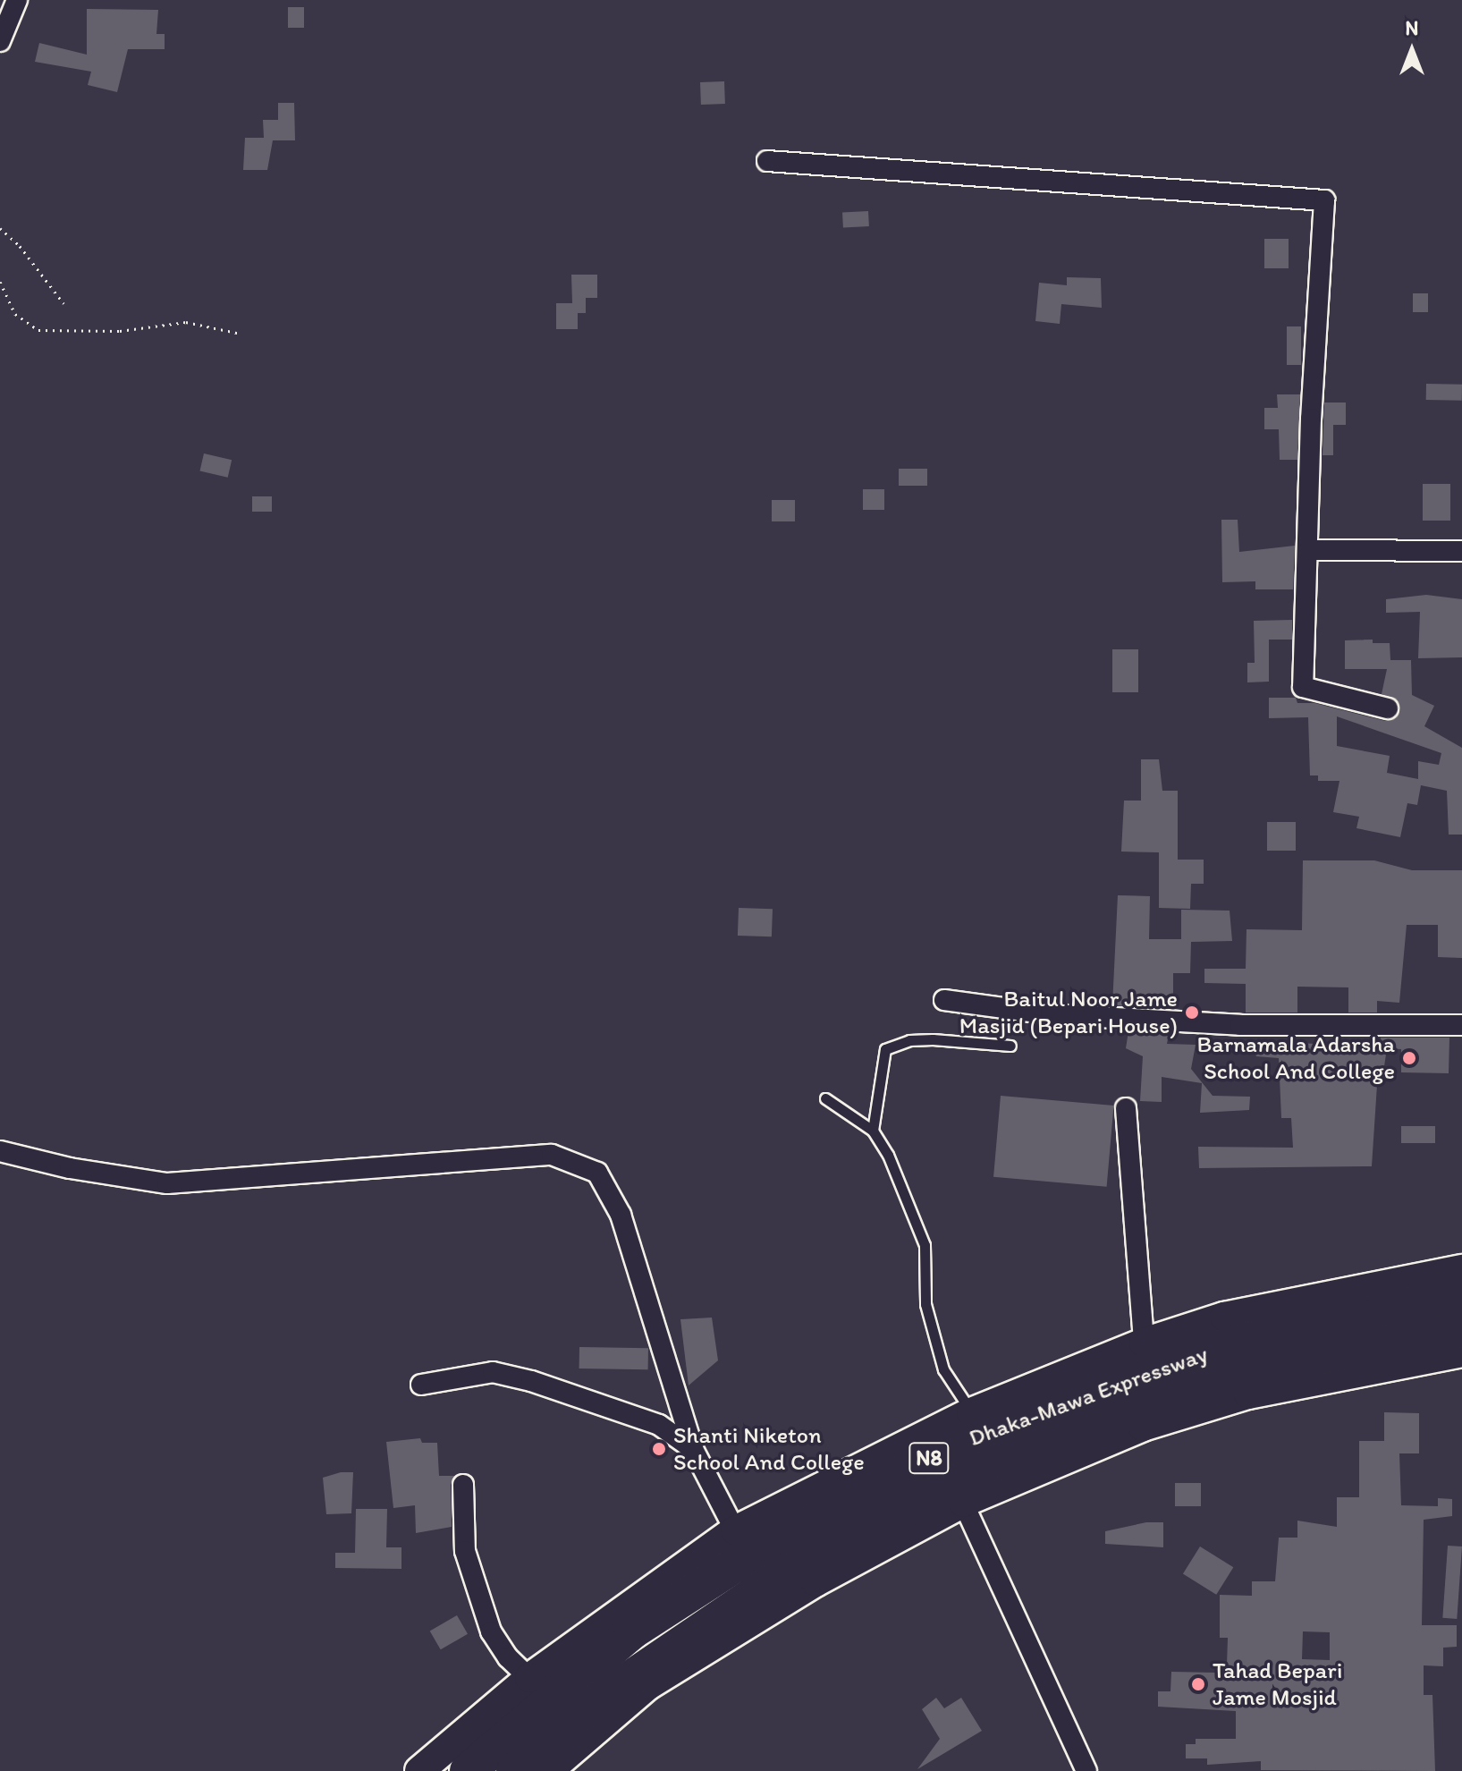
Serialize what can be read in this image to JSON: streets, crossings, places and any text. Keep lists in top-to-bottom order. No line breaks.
{"streets":{"highway":["Dhaka-Mawa Expressway","N8"]},"places":["Baitul Noor Jame Masjid (Bepari House)","Barnamala Adarsha School And College","Shanti Niketon School And College","Tahad Bepari Jame Mosjid"],"north":"top"}
